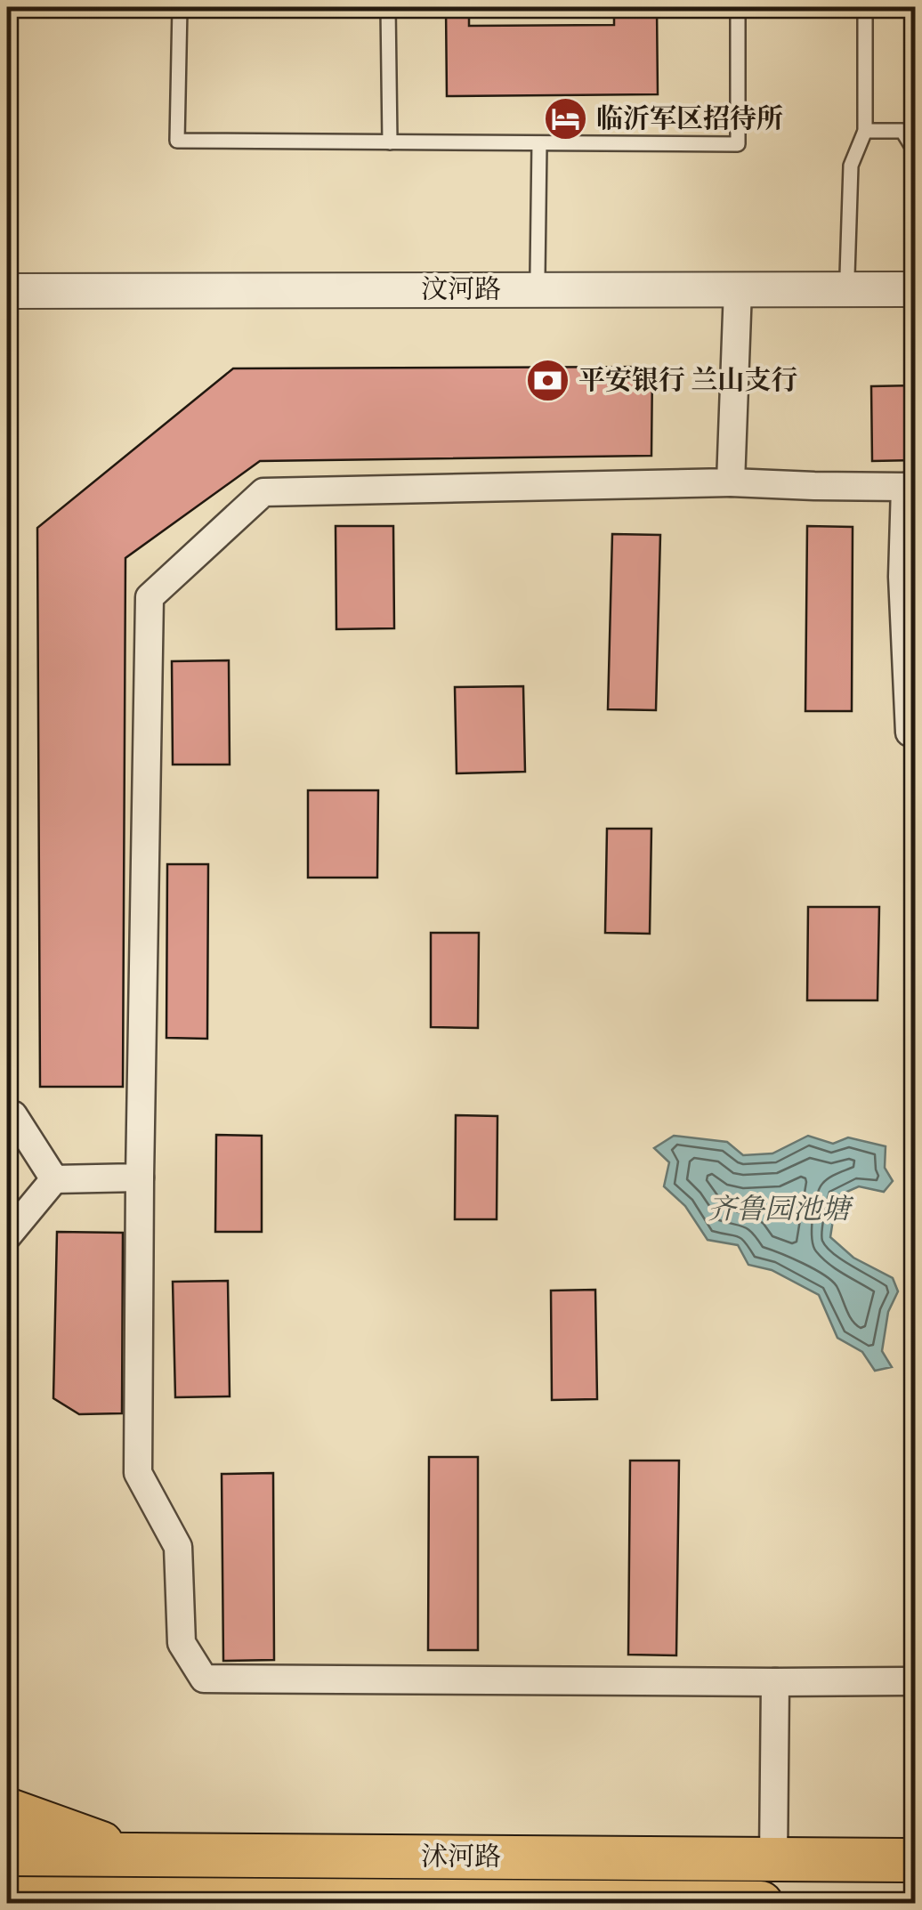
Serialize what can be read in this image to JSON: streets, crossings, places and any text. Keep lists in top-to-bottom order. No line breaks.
{"streets":{"main road":["沭河路"],"street":["汶河路"]},"water":["齐鲁园池塘"],"places":{"hotel":["临沂军区招待所"],"bank":["平安银行 兰山支行"]}}
